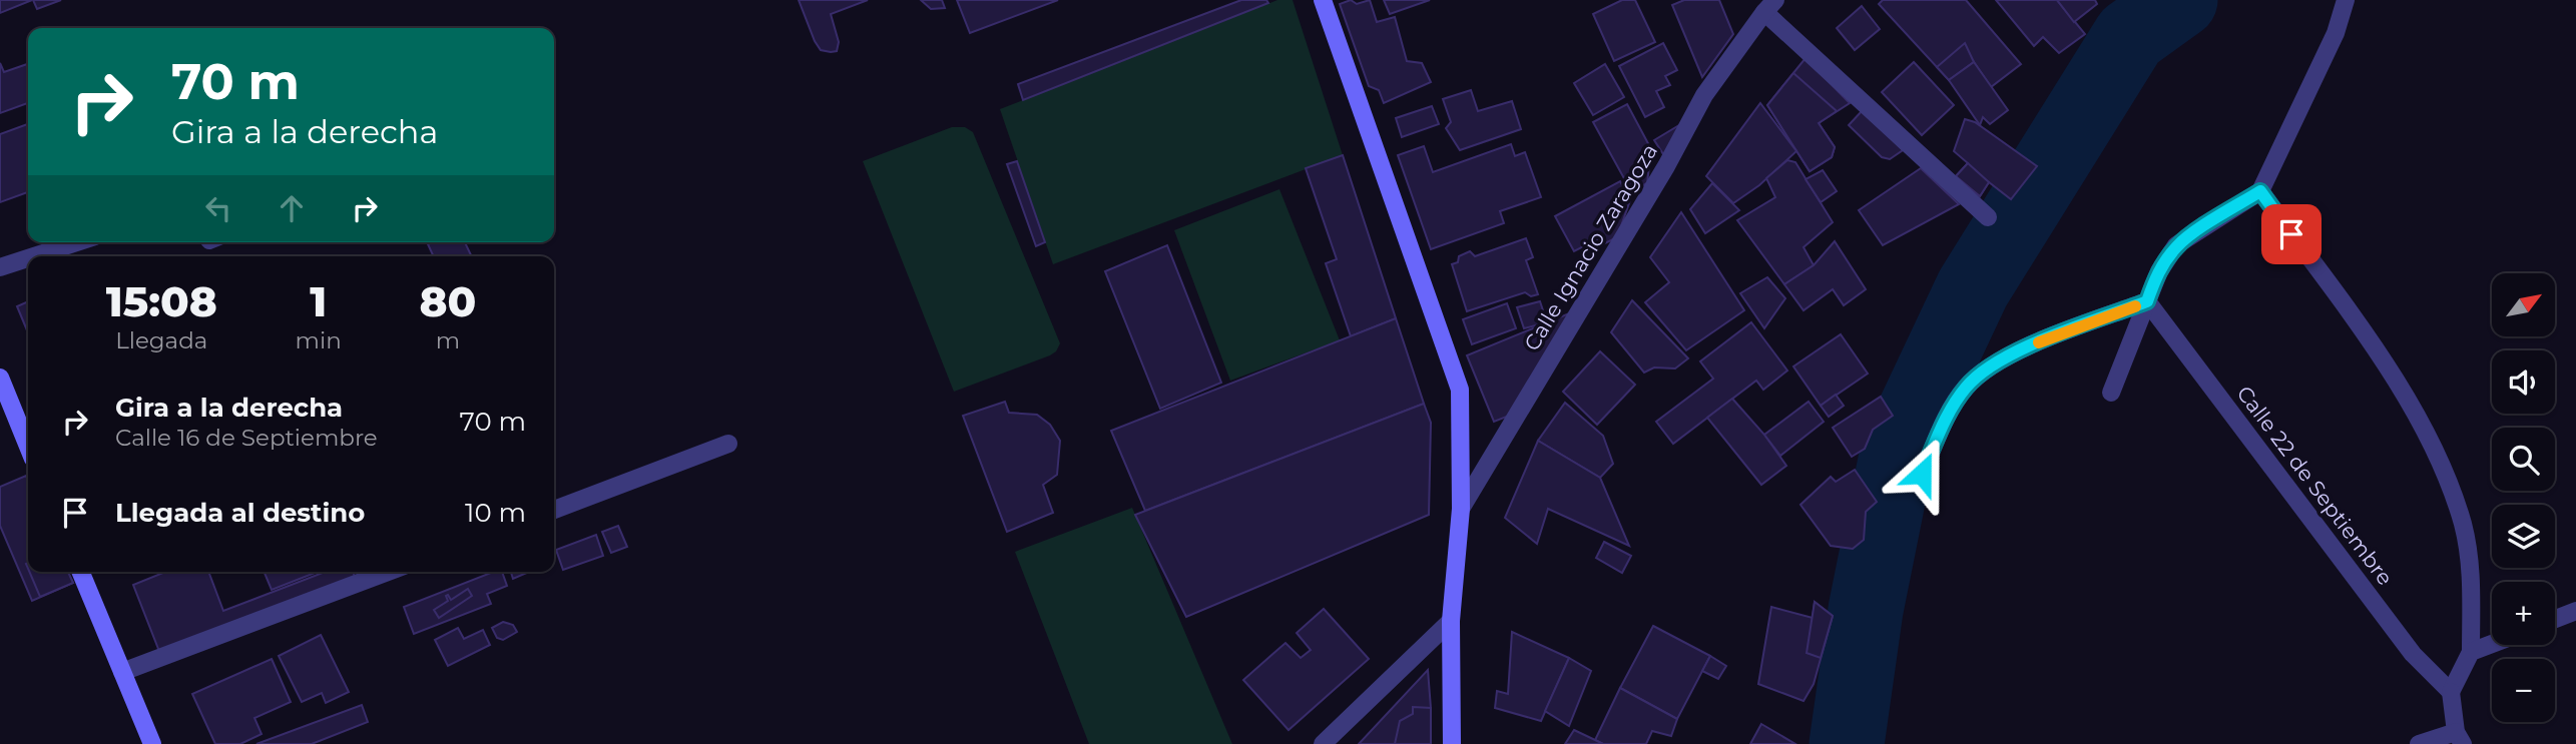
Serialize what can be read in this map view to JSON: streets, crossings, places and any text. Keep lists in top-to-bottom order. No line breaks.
{"streets":{"street":["Calle Ignacio Zaragoza","Calle 22 de Septiembre"]},"north":"top right","page":{"turn":["70 m","Gira a la derecha"],"eta":["15:08","Llegada","1","min","80","m"],"map_buttons":["+","−"],"list":[{"name":"Gira a la derecha","note":"Calle 16 de Septiembre","value":"70 m"},{"name":"Llegada al destino","value":"10 m"}]}}
